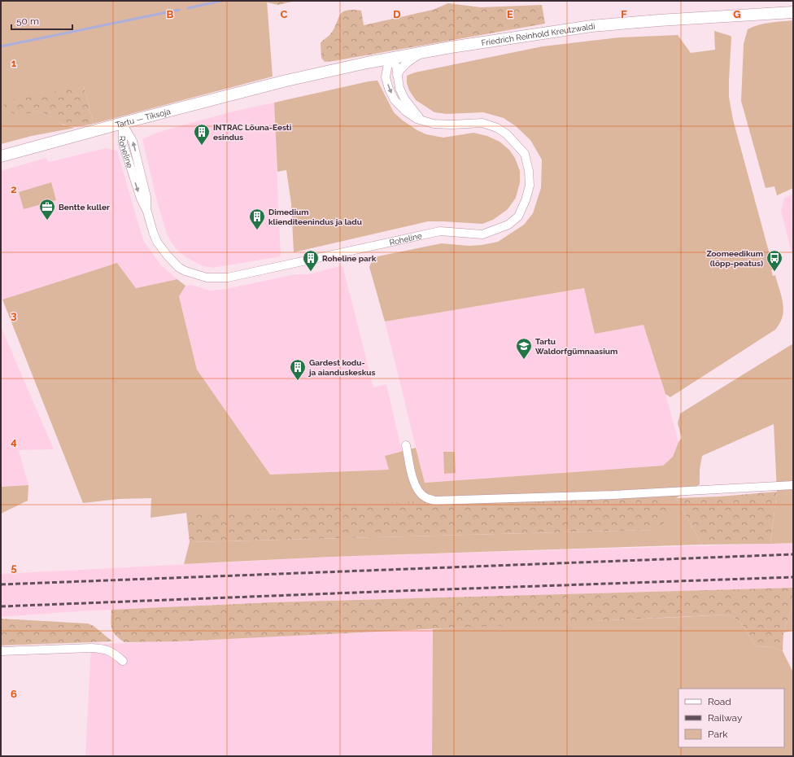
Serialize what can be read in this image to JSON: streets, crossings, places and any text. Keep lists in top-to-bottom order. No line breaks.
{"streets":{"main road":["Friedrich Reinhold Kreutzwaldi","Tartu — Tiksoja"],"street":["Roheline"]},"crossings":[["Friedrich Reinhold Kreutzwaldi","Tartu — Tiksoja"],["Friedrich Reinhold Kreutzwaldi","Roheline"],["Tartu — Tiksoja","Roheline"]],"places":{"building":["INTRAC Lõuna-Eesti esindus","Dimedium klienditeenindus ja ladu","Roheline park","Gardest kodu- ja aianduskeskus"],"office":["Bentte kuller"],"bus stop":["Zoomeedikum (lõpp-peatus)"],"school or university":["Tartu Waldorfgümnaasium"]},"legend":["Road","Railway","Park"],"scale_bar":"50 m","grid":{"columns":["B","C","D","E","F","G"],"rows":["1","2","3","4","5","6"]}}
